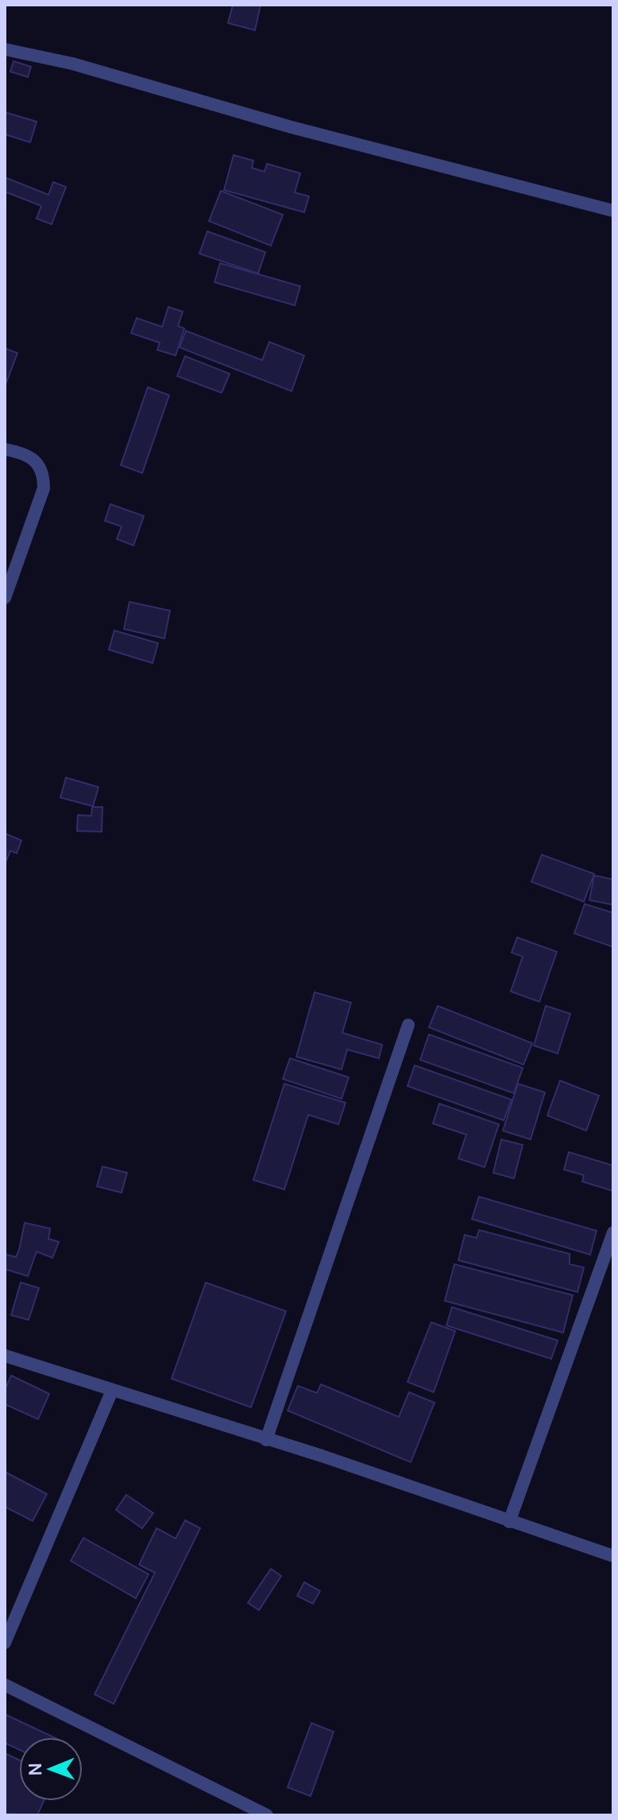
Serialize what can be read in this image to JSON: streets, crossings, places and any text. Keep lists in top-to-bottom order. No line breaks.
{"north":"left"}
